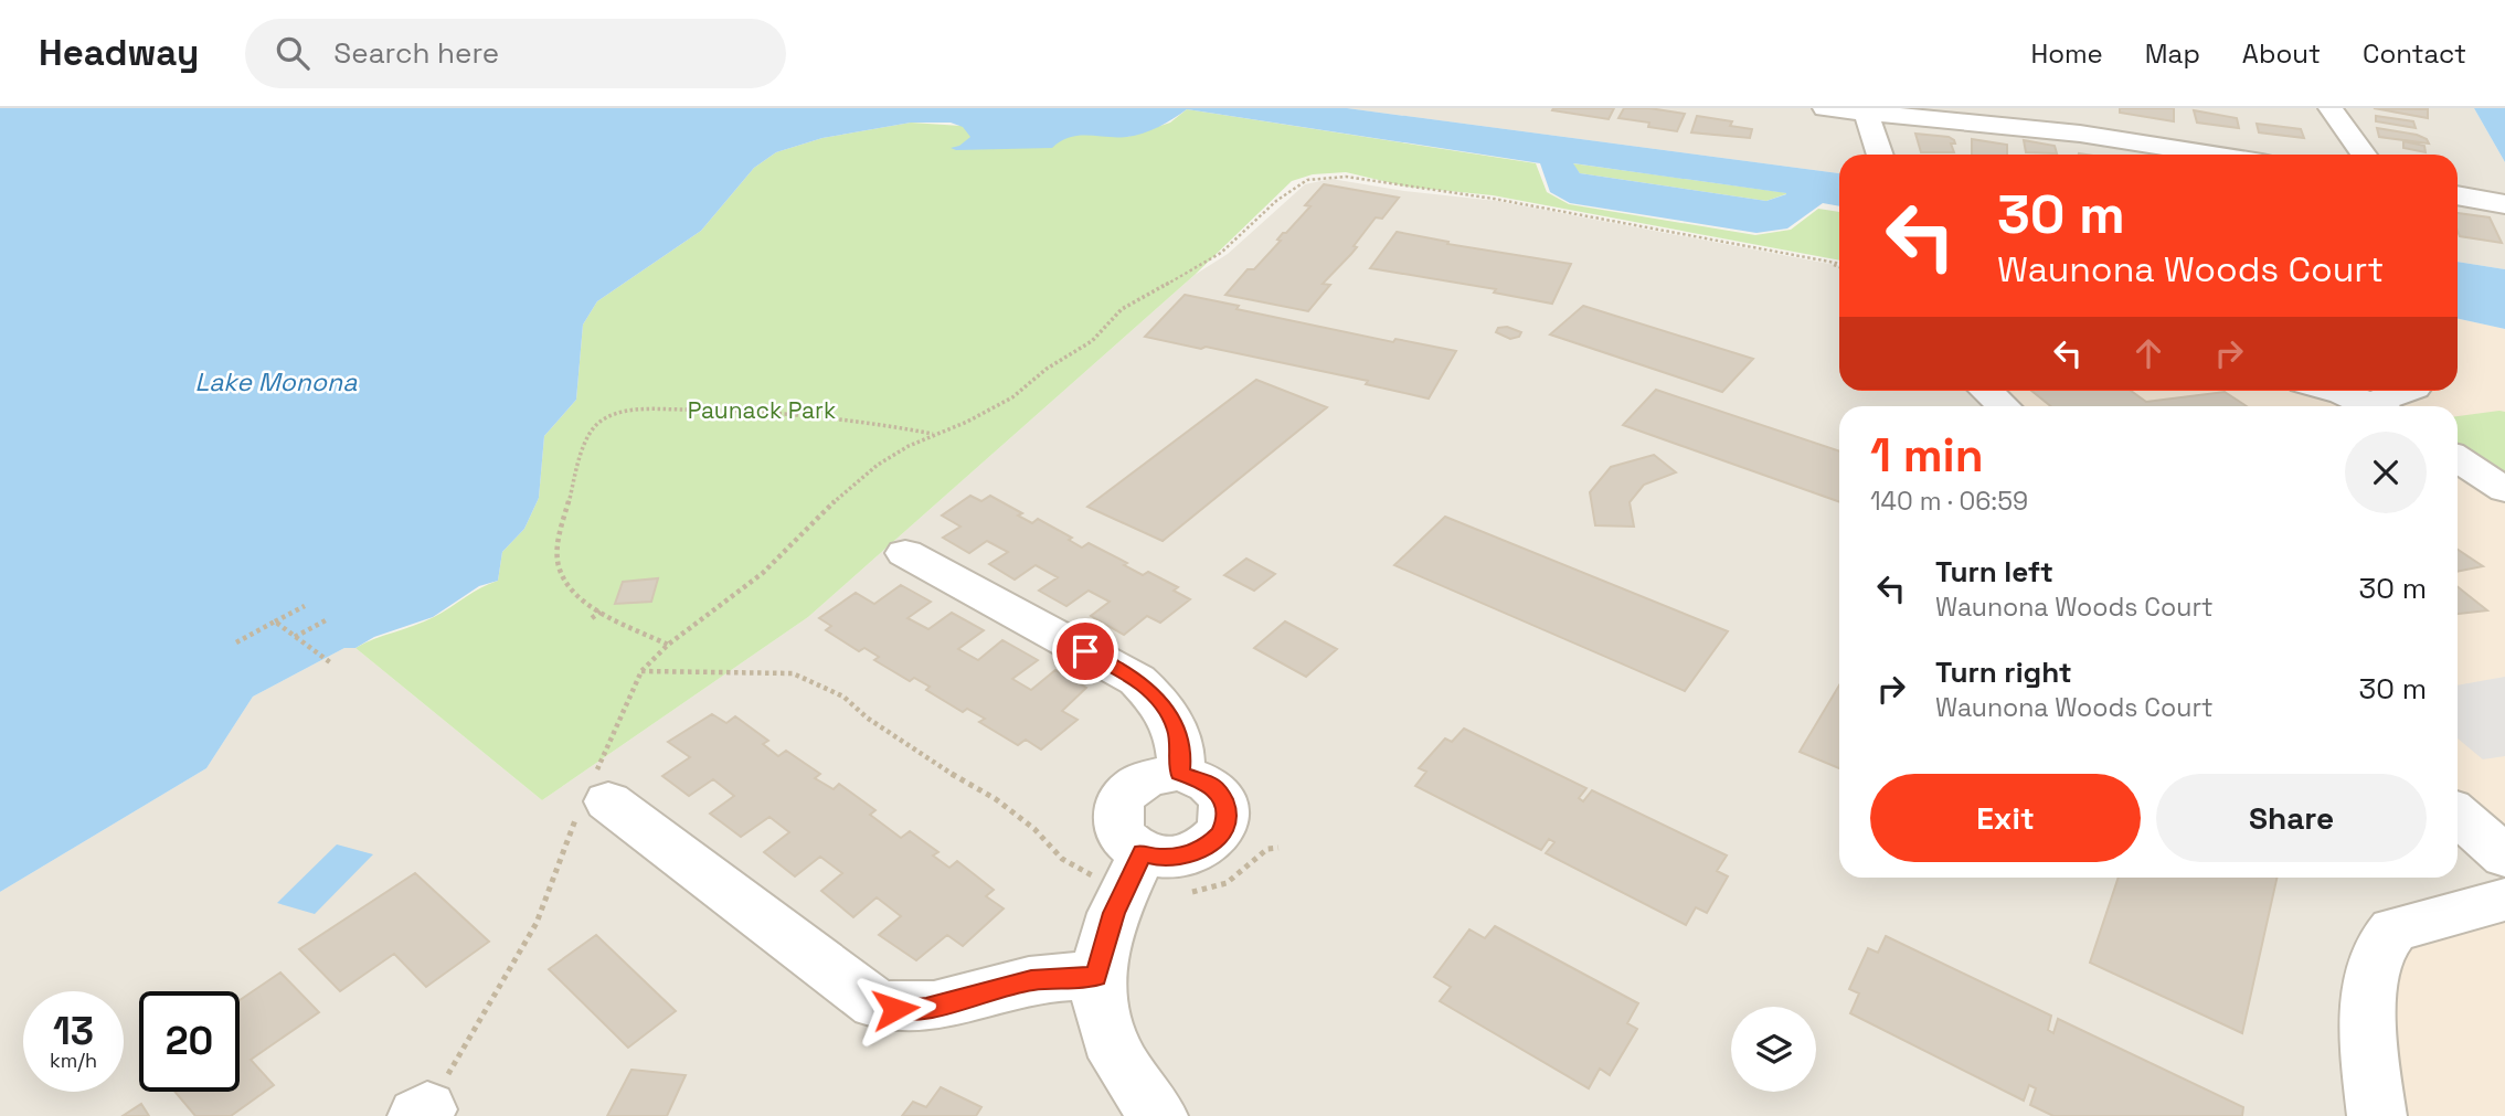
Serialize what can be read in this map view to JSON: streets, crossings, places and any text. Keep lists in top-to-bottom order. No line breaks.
{"water":["Lake Monona"],"parks":["Paunack Park"],"page":{"header":"Headway","search":"Search here","nav":["Home","Map","About","Contact"],"turn":["30 m","Waunona Woods Court"],"heading":["1 min","140 m · 06:59"],"list":[{"name":"Turn left","note":"Waunona Woods Court","value":"30 m"},{"name":"Turn right","note":"Waunona Woods Court","value":"30 m"}],"buttons":["Exit","Share"],"speed":"13 km/h","limit":"20"}}
